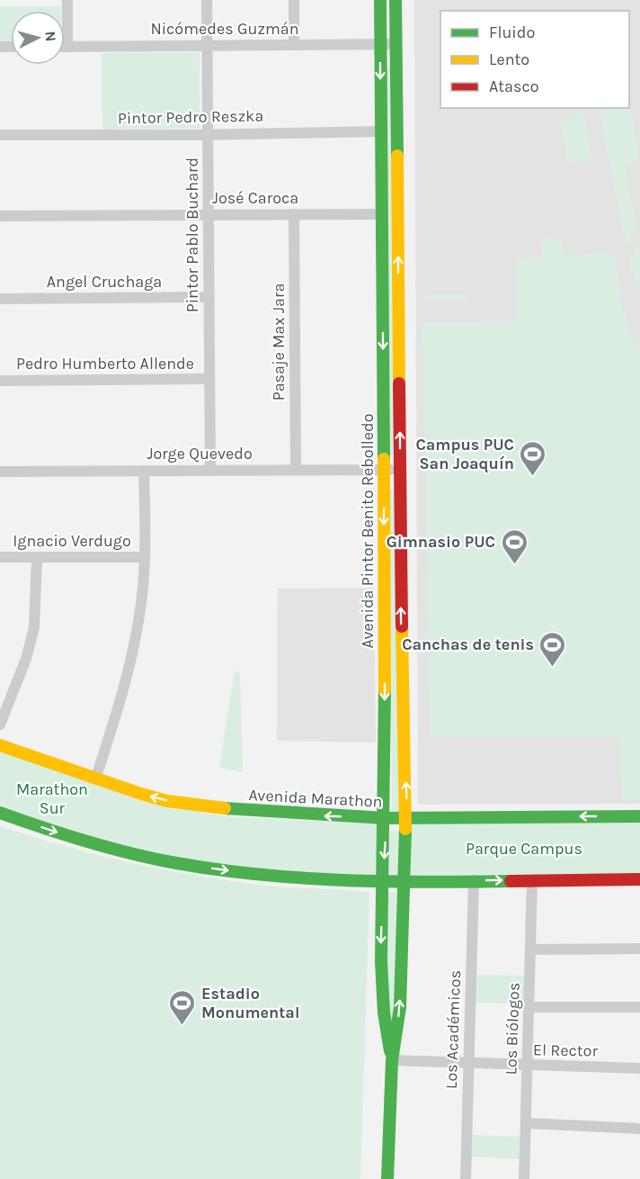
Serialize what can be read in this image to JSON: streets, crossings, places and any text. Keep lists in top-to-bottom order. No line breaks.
{"streets":{"street":["Nicómedes Guzmán","Pintor Pedro Reszka","José Caroca","Pintor Pablo Buchard","Angel Cruchaga","Pasaje Max Jara","Pedro Humberto Allende","Jorge Quevedo","Avenida Pintor Benito Rebolledo","Ignacio Verdugo","Avenida Marathon","Los Biólogos","Los Académicos","El Rector"]},"crossings":[["Nicómedes Guzmán","Pintor Pablo Buchard"],["Nicómedes Guzmán","Avenida Pintor Benito Rebolledo"],["Pintor Pedro Reszka","Pintor Pablo Buchard"],["Pintor Pedro Reszka","Avenida Pintor Benito Rebolledo"],["José Caroca","Pintor Pablo Buchard"],["José Caroca","Pasaje Max Jara"],["José Caroca","Avenida Pintor Benito Rebolledo"],["Pintor Pablo Buchard","Angel Cruchaga"],["Pintor Pablo Buchard","Pedro Humberto Allende"],["Pintor Pablo Buchard","Jorge Quevedo"],["Pasaje Max Jara","Jorge Quevedo"],["Jorge Quevedo","Avenida Pintor Benito Rebolledo"],["Avenida Pintor Benito Rebolledo","Avenida Marathon"],["Avenida Pintor Benito Rebolledo","El Rector"],["Los Biólogos","El Rector"],["Los Académicos","El Rector"]],"parks":["Marathon Sur","Parque Campus"],"places":{"sports":["Campus PUC San Joaquín","Gimnasio PUC","Canchas de tenis","Estadio Monumental"]},"legend":["Fluido","Lento","Atasco"],"north":"right"}
